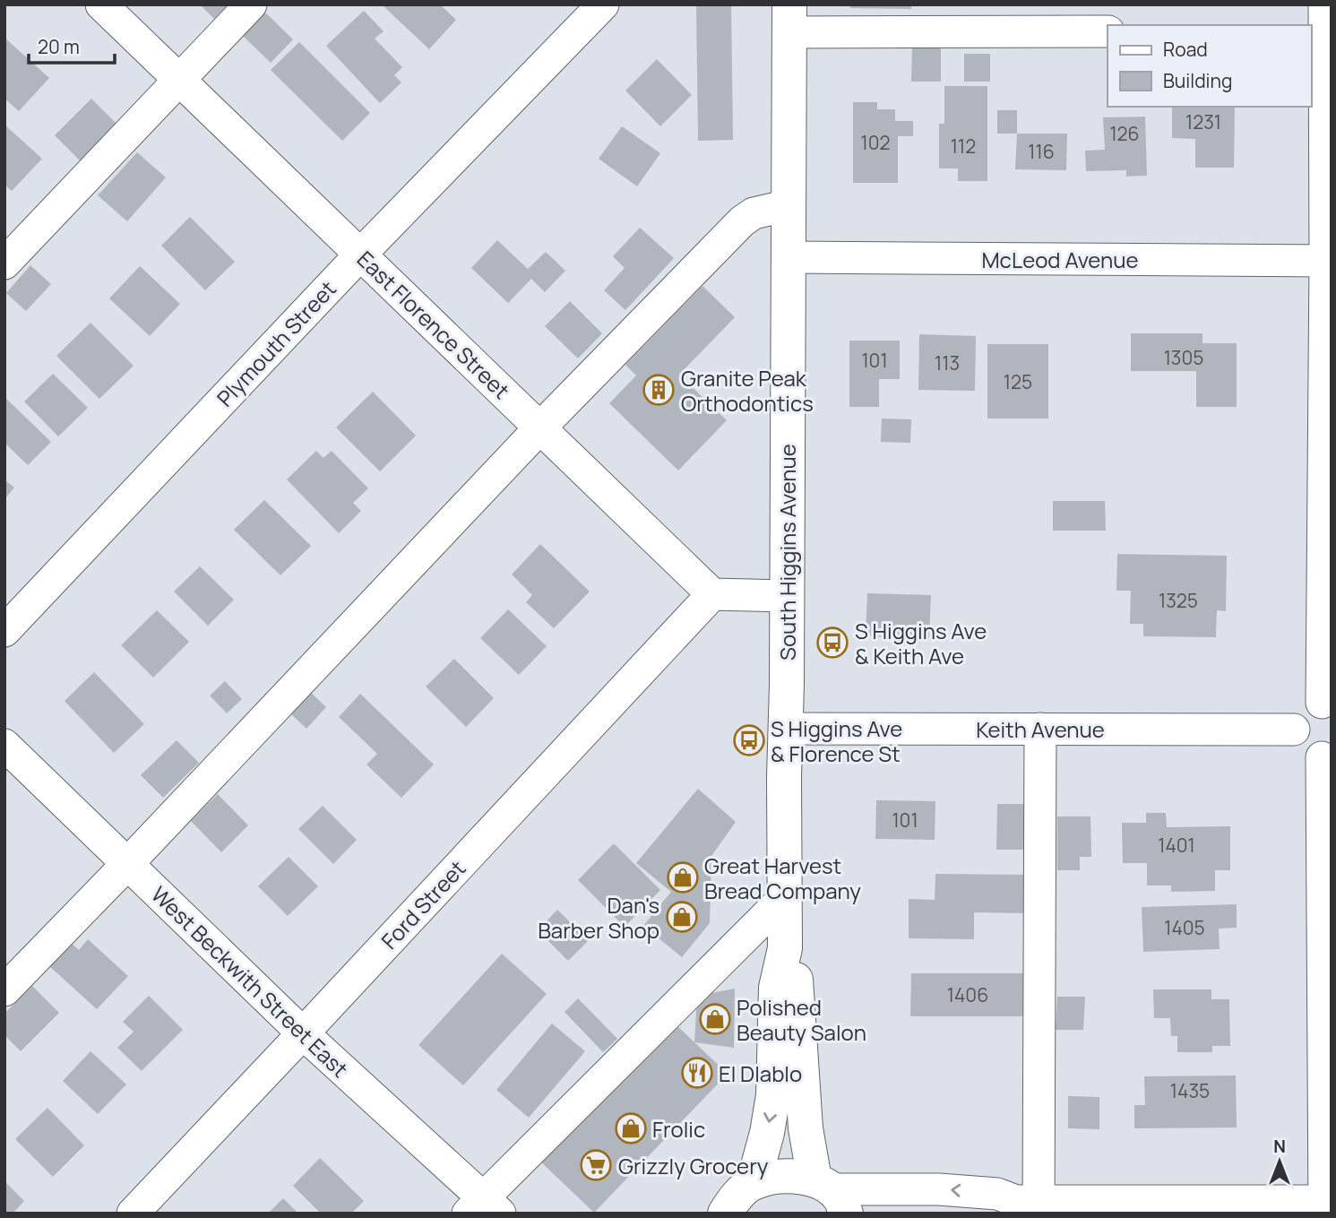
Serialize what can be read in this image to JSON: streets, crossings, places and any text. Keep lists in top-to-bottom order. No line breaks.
{"streets":{"main road":["South Higgins Avenue"],"street":["McLeod Avenue","East Florence Street","Plymouth Street","Keith Avenue","Ford Street","West Beckwith Street East"]},"crossings":[["McLeod Avenue","South Higgins Avenue"],["East Florence Street","Plymouth Street"],["East Florence Street","Ford Street"],["South Higgins Avenue","Keith Avenue"],["Ford Street","West Beckwith Street East"]],"places":{"building":["Granite Peak Orthodontics"],"bus stop":["S Higgins Ave & Keith Ave","S Higgins Ave & Florence St"],"shop":["Great Harvest Bread Company","Dan's Barber Shop","Polished Beauty Salon","Frolic"],"restaurant":["El DIablo"],"supermarket":["Grizzly Grocery"]},"house_numbers":["1231","126","102","112","116","1305","101","113","125","1325","101","1401","1405","1406","1435"],"legend":["Road","Building"],"scale_bar":"20 m","north":"top"}
